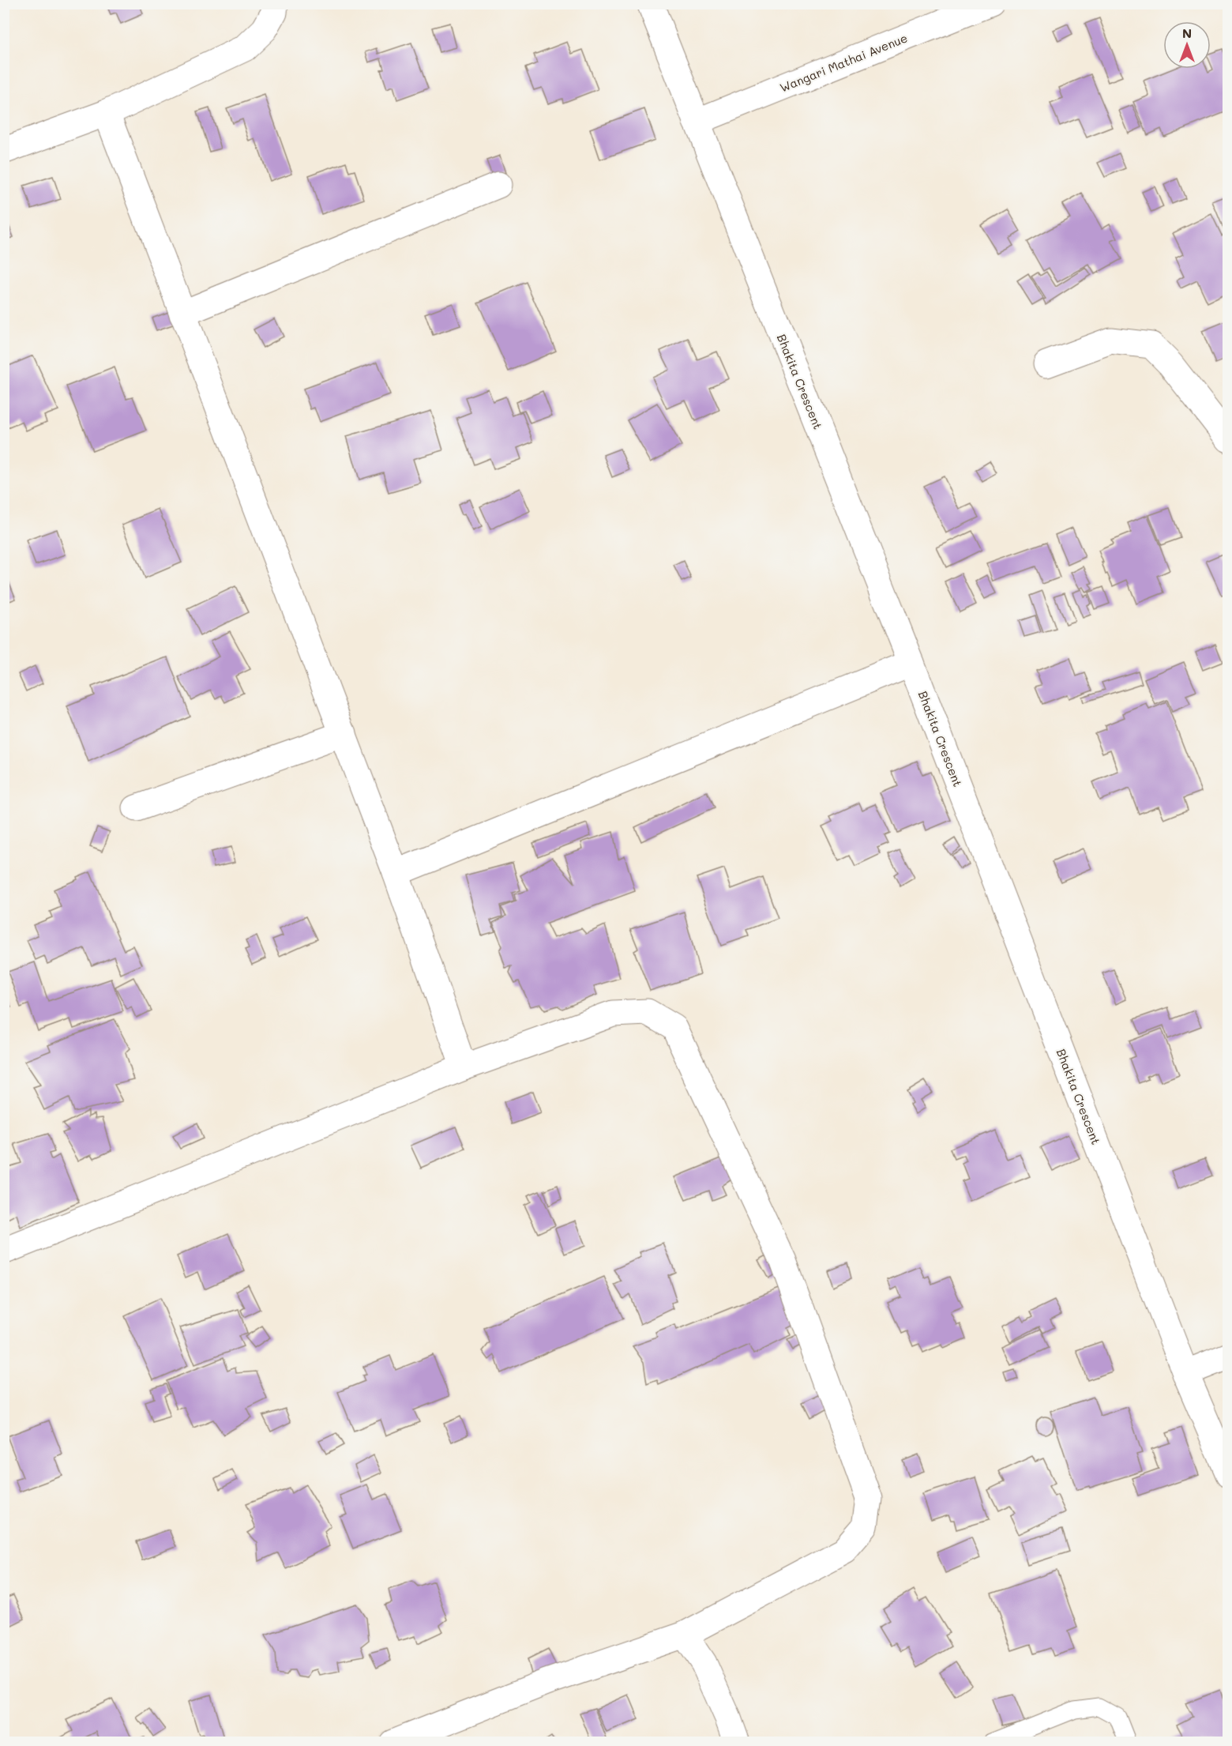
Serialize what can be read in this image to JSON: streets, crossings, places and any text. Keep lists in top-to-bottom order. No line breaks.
{"streets":{"street":["Wangari Mathai Avenue","Bhakita Crescent"]},"crossings":[["Wangari Mathai Avenue","Bhakita Crescent"]],"north":"top"}
